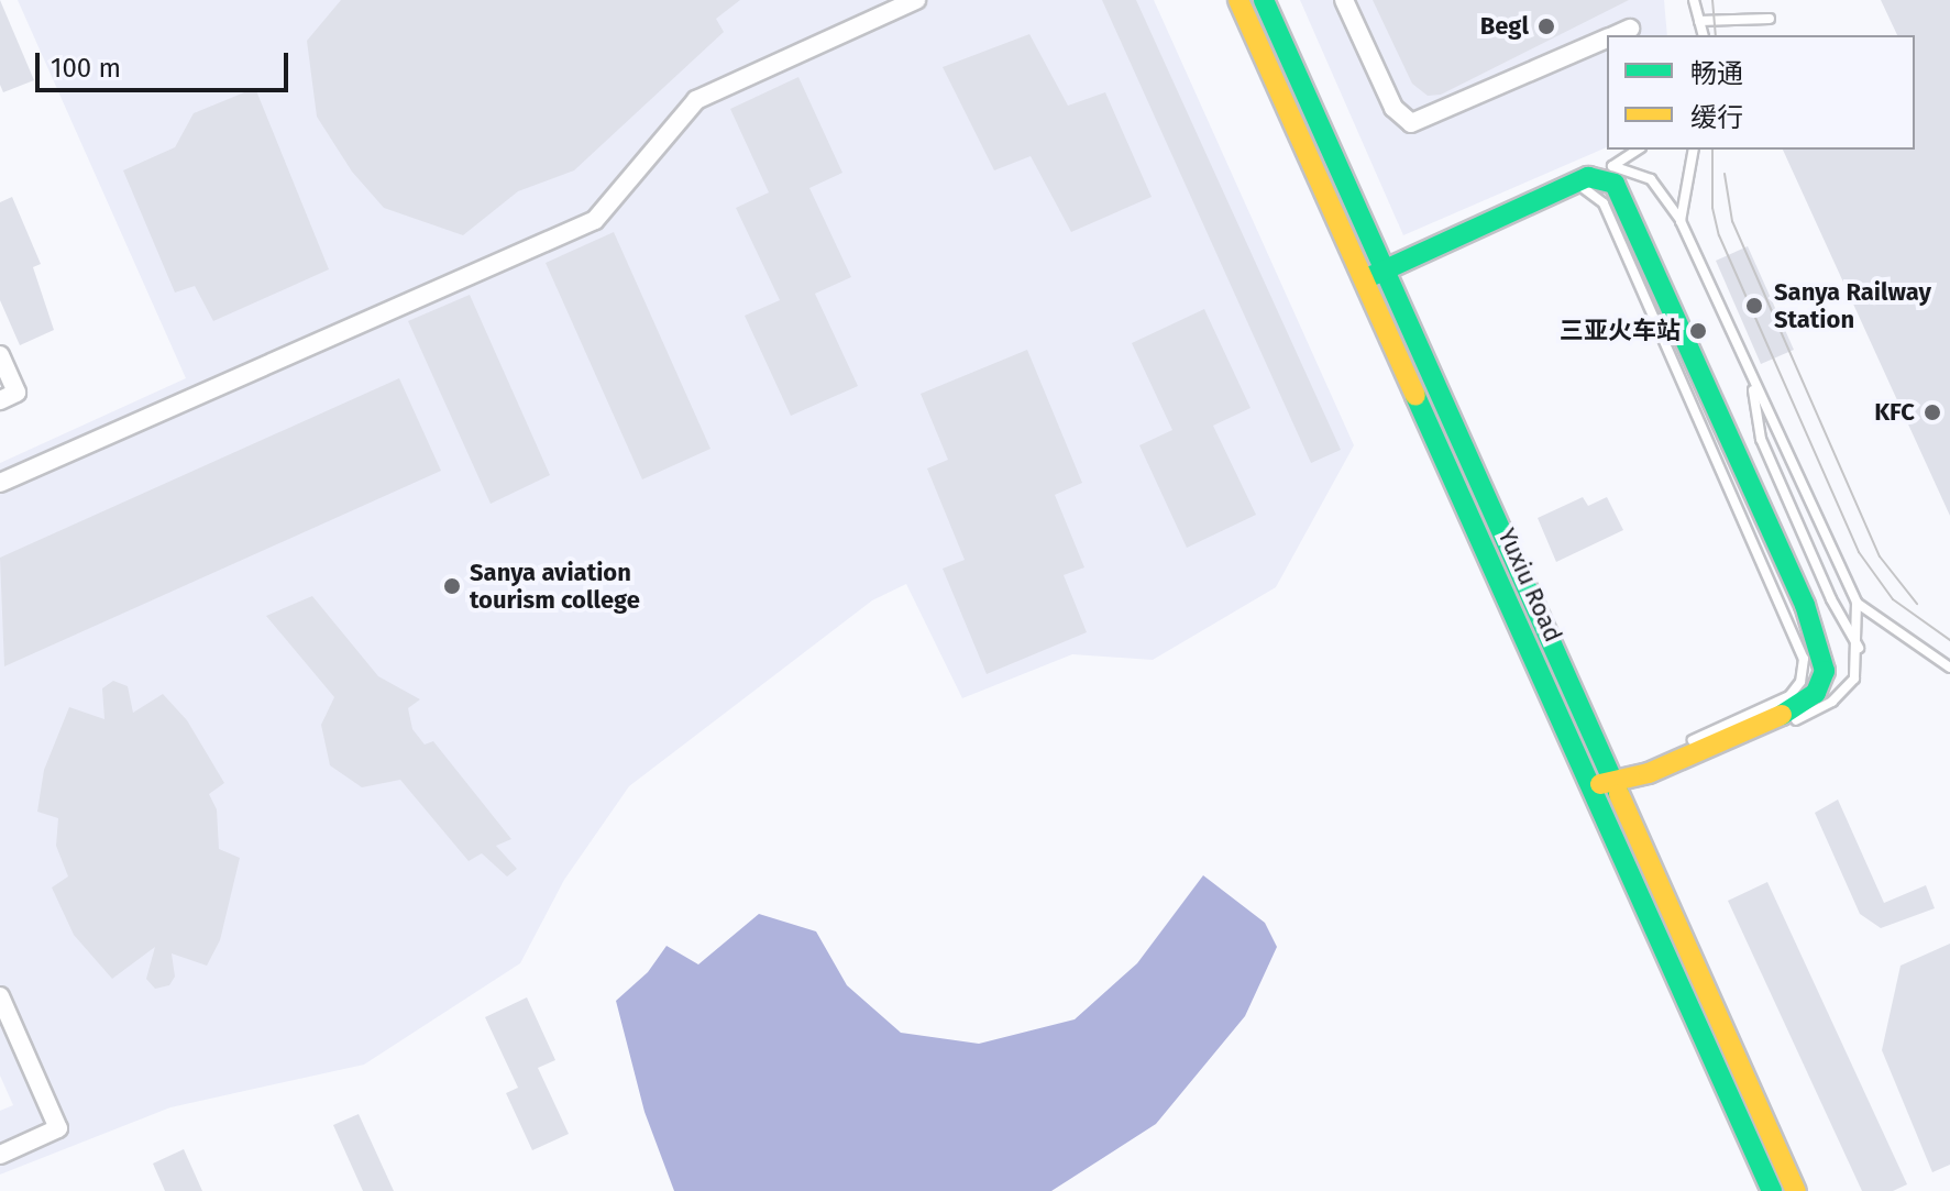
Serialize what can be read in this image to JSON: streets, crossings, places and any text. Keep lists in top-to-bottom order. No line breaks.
{"streets":{"main road":["Yuxiu Road"]},"places":["Begl","Sanya Railway Station","三亚火车站","KFC","Sanya aviation tourism college"],"legend":["畅通","缓行"],"scale_bar":"100 m"}
